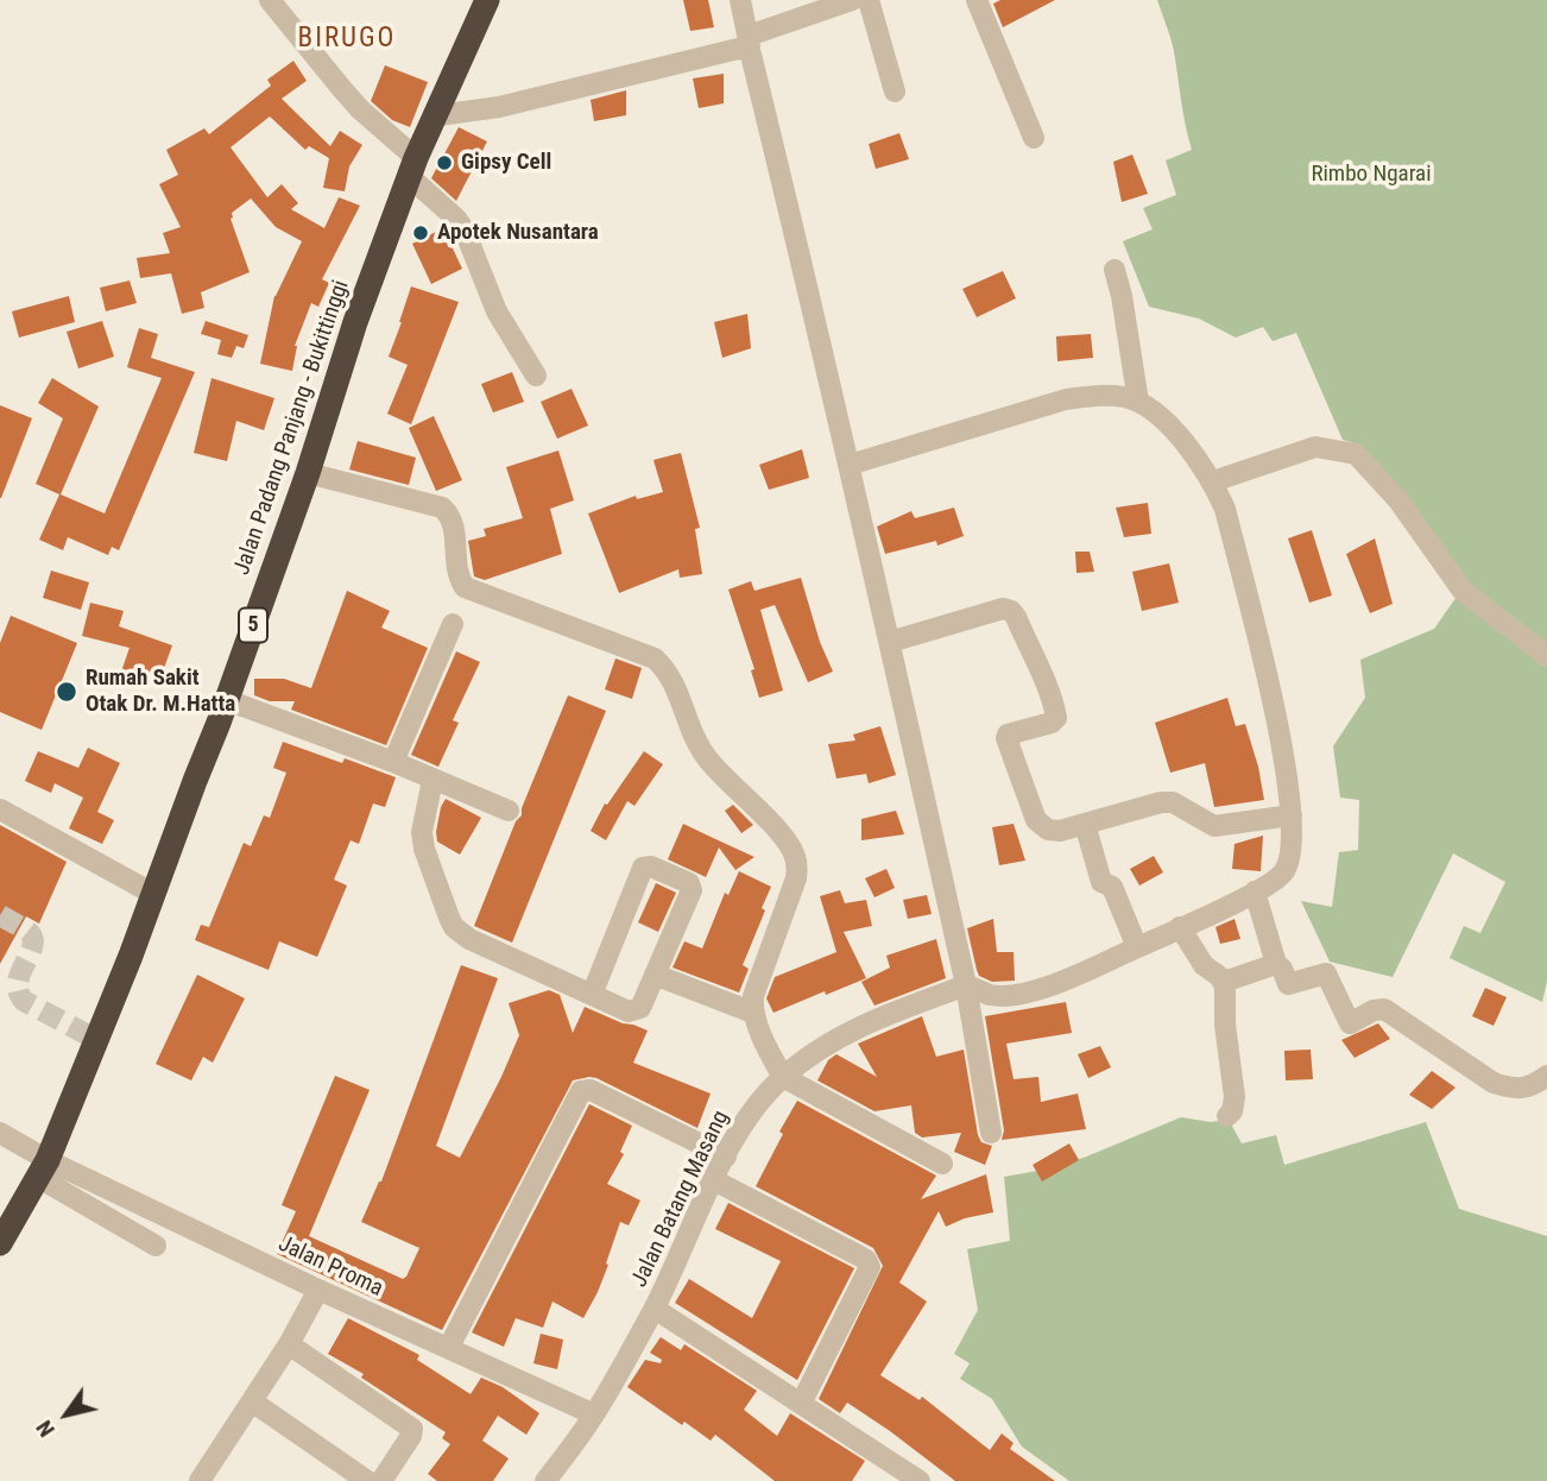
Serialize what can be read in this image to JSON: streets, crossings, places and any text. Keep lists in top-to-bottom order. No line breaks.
{"streets":{"highway":["Jalan Padang Panjang - Bukittinggi","5"],"street":["Jalan Batang Masang","Jalan Proma"]},"crossings":[["Jalan Padang Panjang - Bukittinggi","Jalan Proma"],["Jalan Batang Masang","Jalan Proma"]],"districts":["BIRUGO"],"parks":["Rimbo Ngarai"],"places":["Gipsy Cell","Apotek Nusantara","Rumah Sakit Otak Dr. M.Hatta"],"north":"bottom left"}
